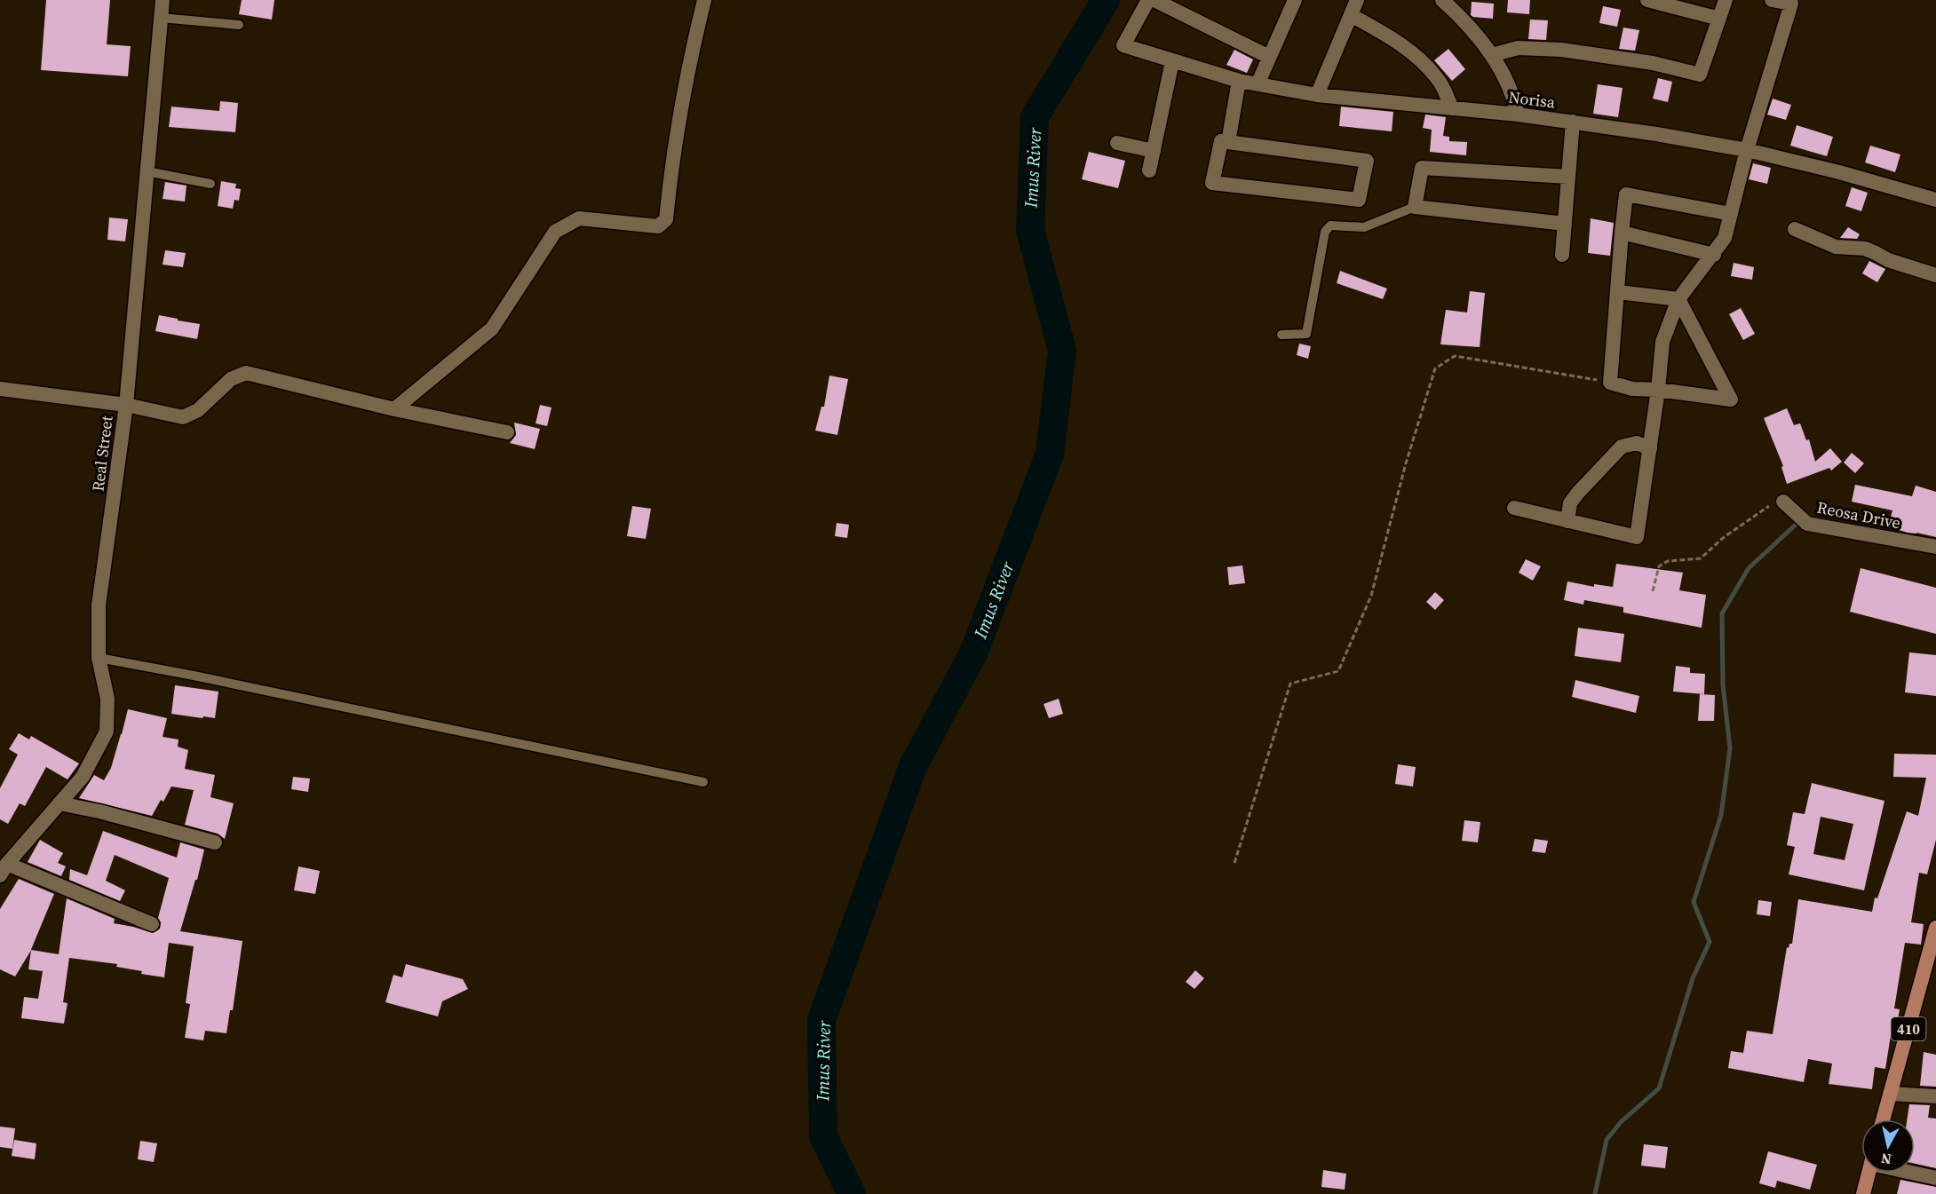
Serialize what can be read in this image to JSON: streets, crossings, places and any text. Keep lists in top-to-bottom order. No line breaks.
{"streets":{"main road":["410"],"street":["Norisa","Real Street","Reosa Drive"]},"water":["Imus River"],"north":"bottom"}
